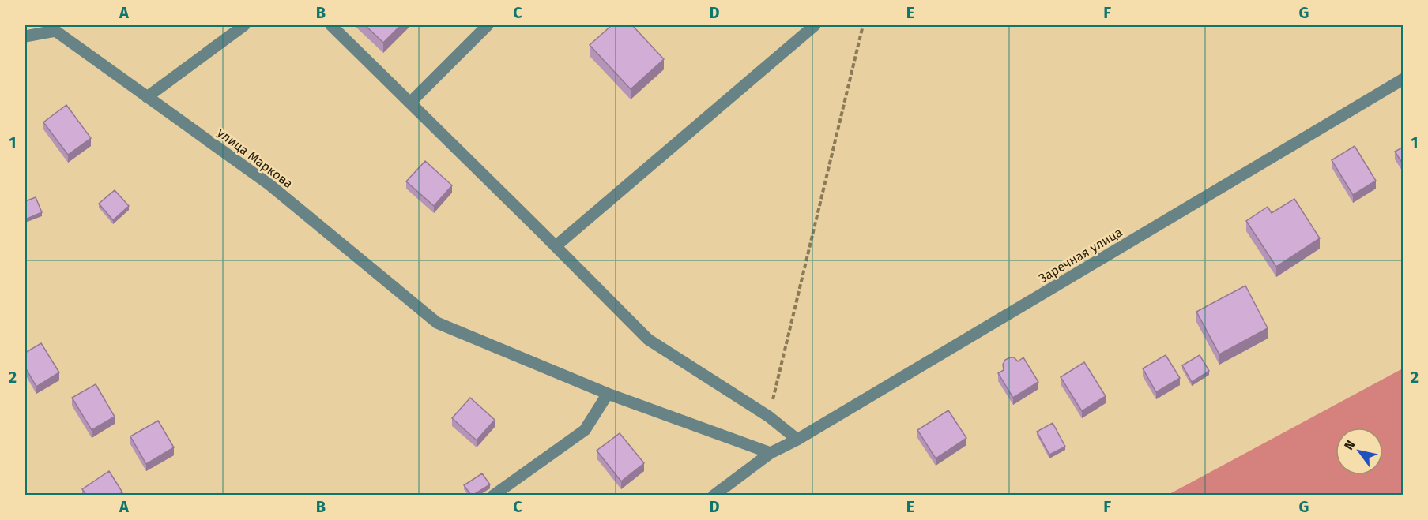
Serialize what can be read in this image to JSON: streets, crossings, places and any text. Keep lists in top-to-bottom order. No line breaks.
{"streets":{"street":["улица Маркова","Заречная улица"]},"crossings":[["улица Маркова","Заречная улица"]],"north":"top left","grid":{"columns":["A","B","C","D","E","F","G"],"rows":["1","2"]}}
